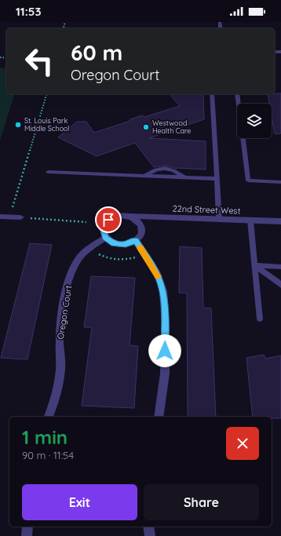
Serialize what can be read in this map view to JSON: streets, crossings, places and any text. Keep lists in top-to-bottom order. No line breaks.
{"streets":{"street":["22nd Street West","Oregon Court"]},"crossings":[["22nd Street West","Oregon Court"]],"places":["St. Louis Park Middle School","Westwood Health Care"],"page":{"status":"11:53","turn":["60 m","Oregon Court"],"heading":["1 min","90 m · 11:54"],"buttons":["Exit","Share"]}}
